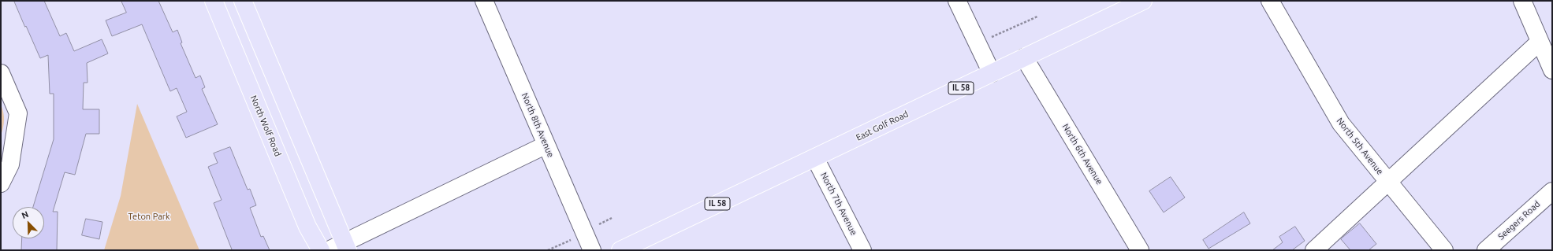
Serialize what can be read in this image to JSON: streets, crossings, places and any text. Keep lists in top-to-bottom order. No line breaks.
{"streets":{"main road":["IL 58","North Wolf Road","East Golf Road"],"street":["North 8th Avenue","North 5th Avenue","North 6th Avenue","North 7th Avenue","Seegers Road"]},"crossings":[["East Golf Road","North 6th Avenue"],["East Golf Road","North 7th Avenue"]],"parks":["Teton Park"],"north":"top left"}
